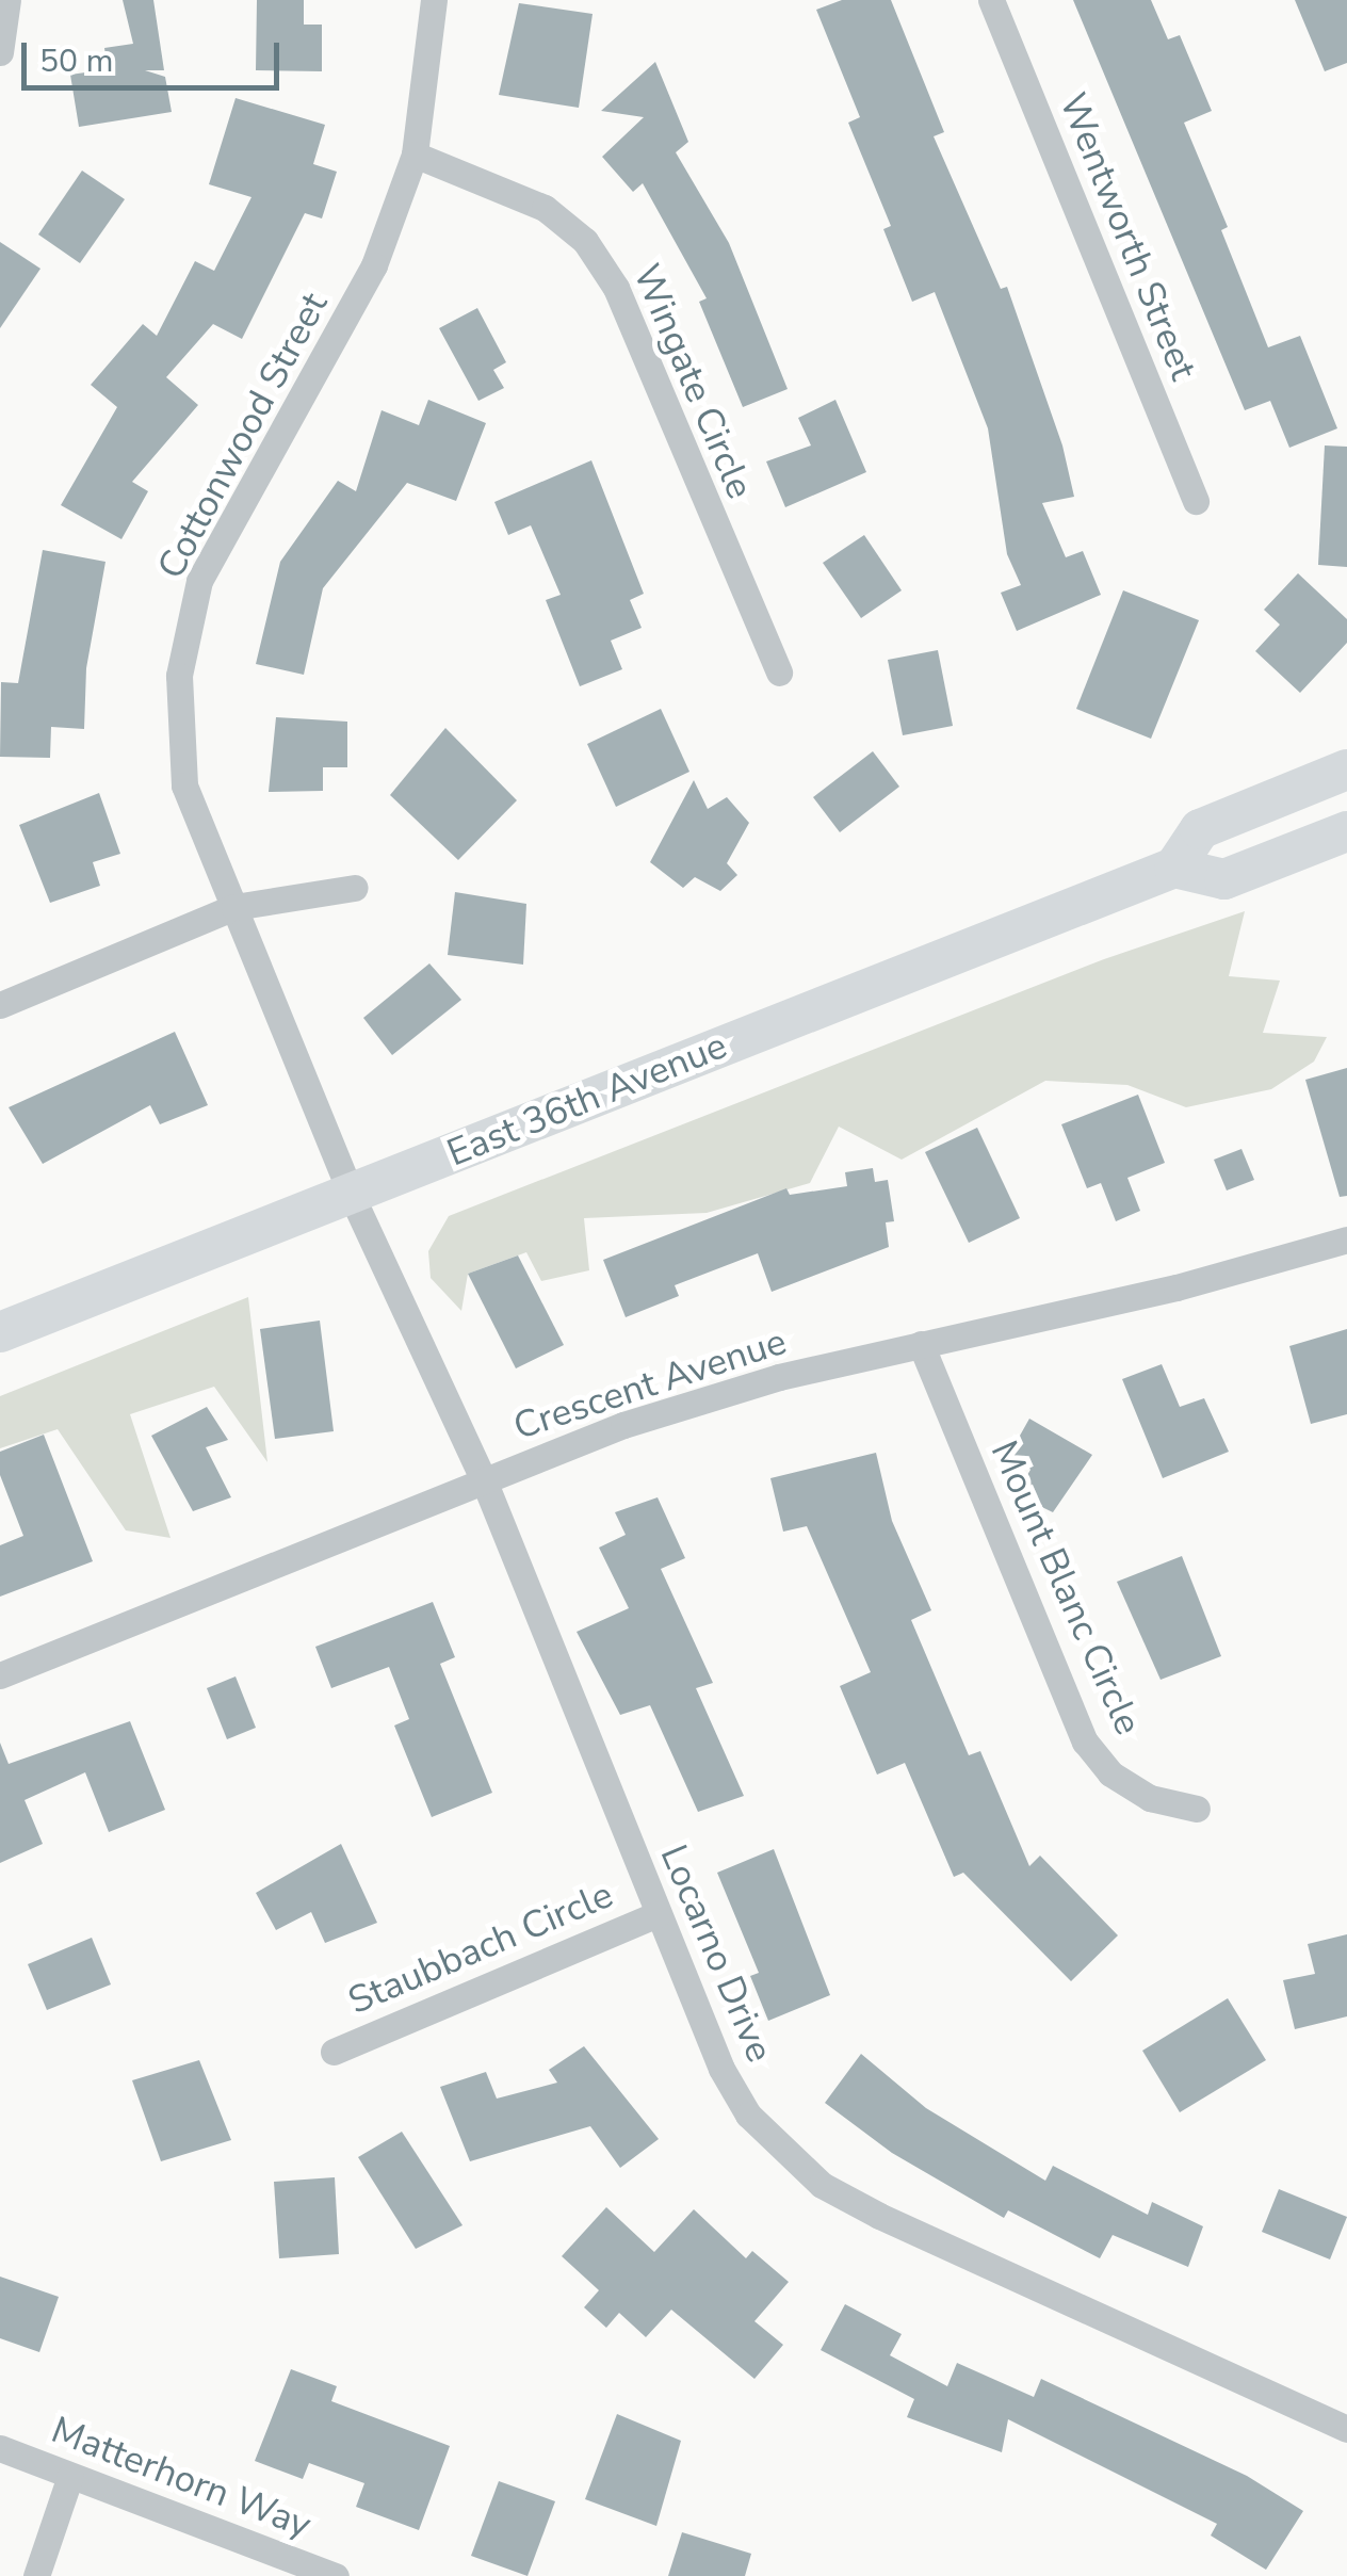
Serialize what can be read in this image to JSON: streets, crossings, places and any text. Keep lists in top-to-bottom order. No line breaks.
{"streets":{"main road":["East 36th Avenue"],"street":["Wentworth Street","Wingate Circle","Cottonwood Street","Crescent Avenue","Mount Blanc Circle","Staubbach Circle","Locarno Drive","Matterhorn Way"]},"crossings":[["Wingate Circle","Cottonwood Street"],["Cottonwood Street","East 36th Avenue"],["Cottonwood Street","Locarno Drive"],["East 36th Avenue","Locarno Drive"],["Crescent Avenue","Mount Blanc Circle"],["Crescent Avenue","Locarno Drive"],["Staubbach Circle","Locarno Drive"]],"scale_bar":"50 m"}
